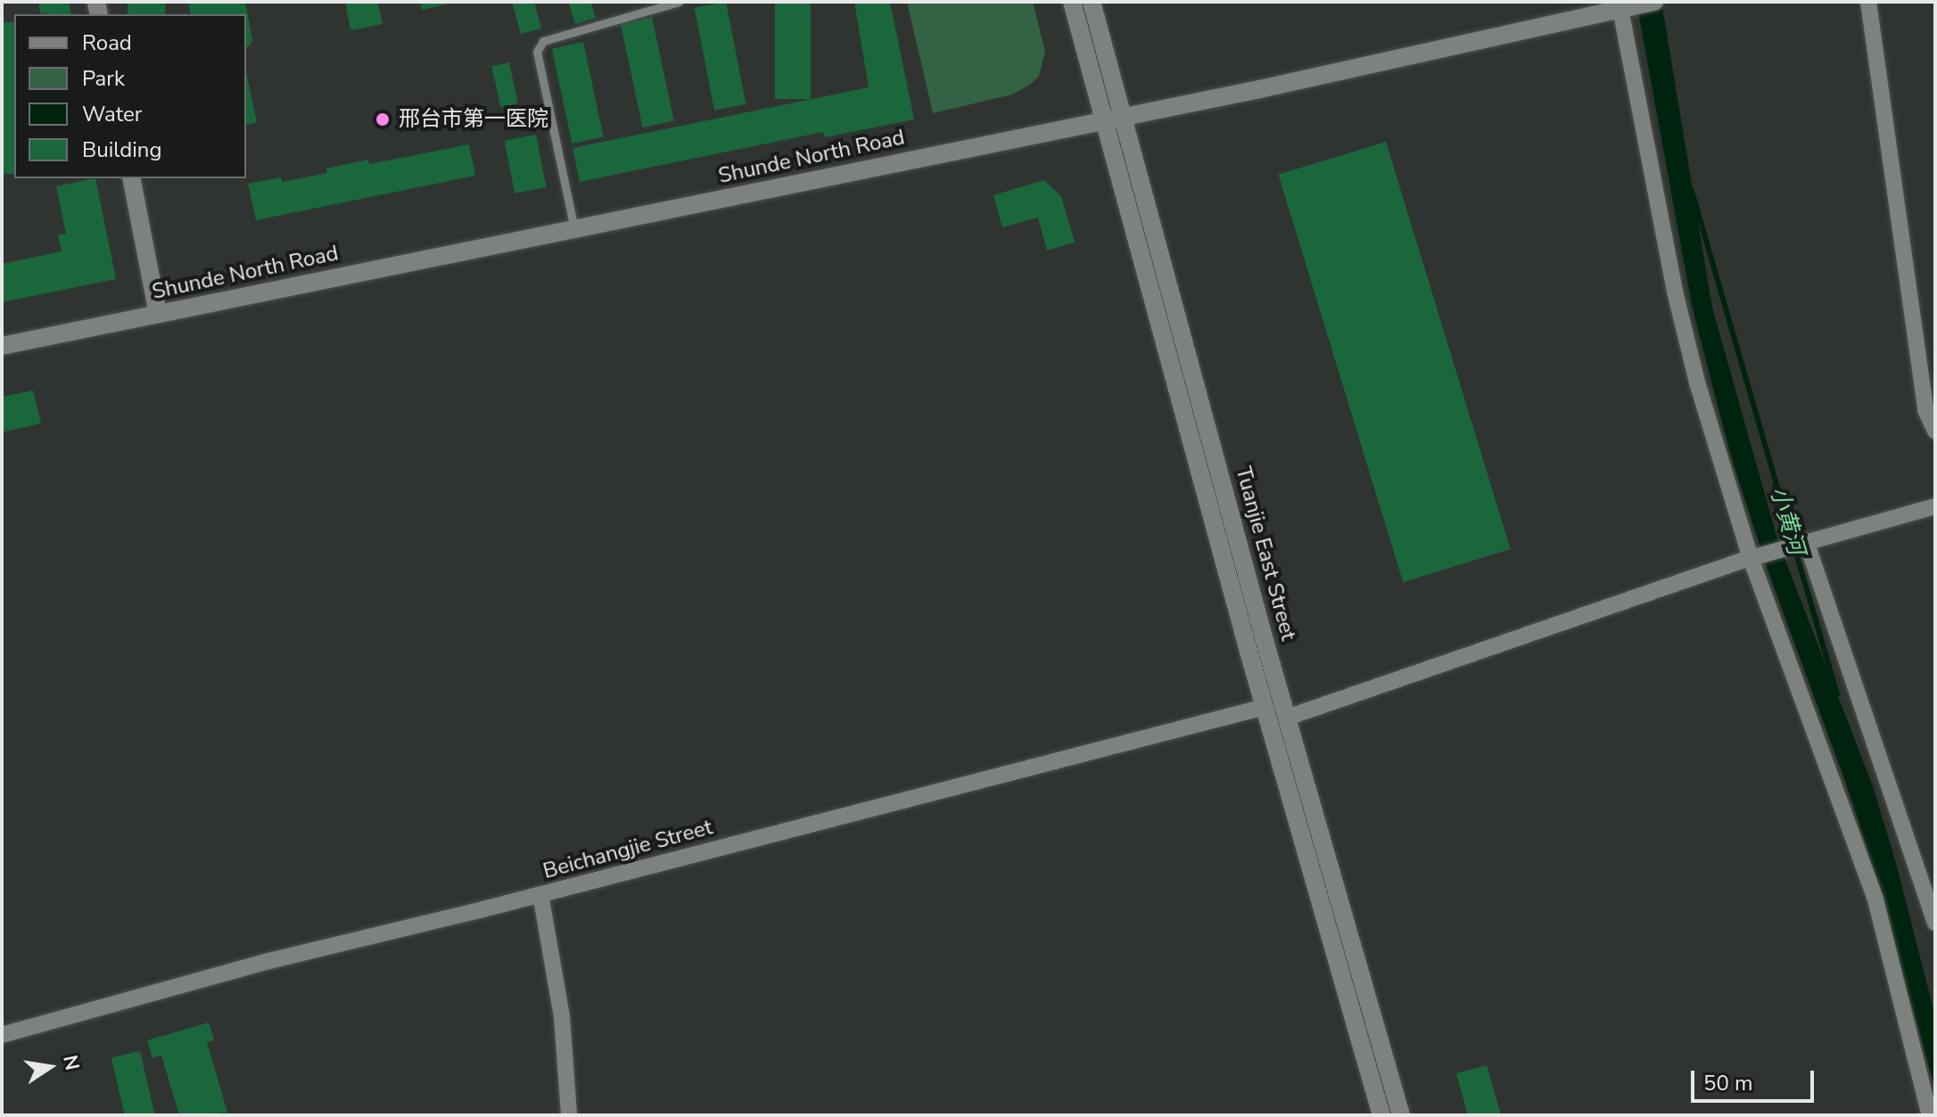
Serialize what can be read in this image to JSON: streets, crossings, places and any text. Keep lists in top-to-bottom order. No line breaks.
{"streets":{"main road":["Shunde North Road","Tuanjie East Street"],"street":["Beichangjie Street"]},"crossings":[["Shunde North Road","Tuanjie East Street"],["Tuanjie East Street","Beichangjie Street"]],"water":["小黄河"],"places":["邢台市第一医院"],"legend":["Road","Park","Water","Building"],"scale_bar":"50 m","north":"right"}
